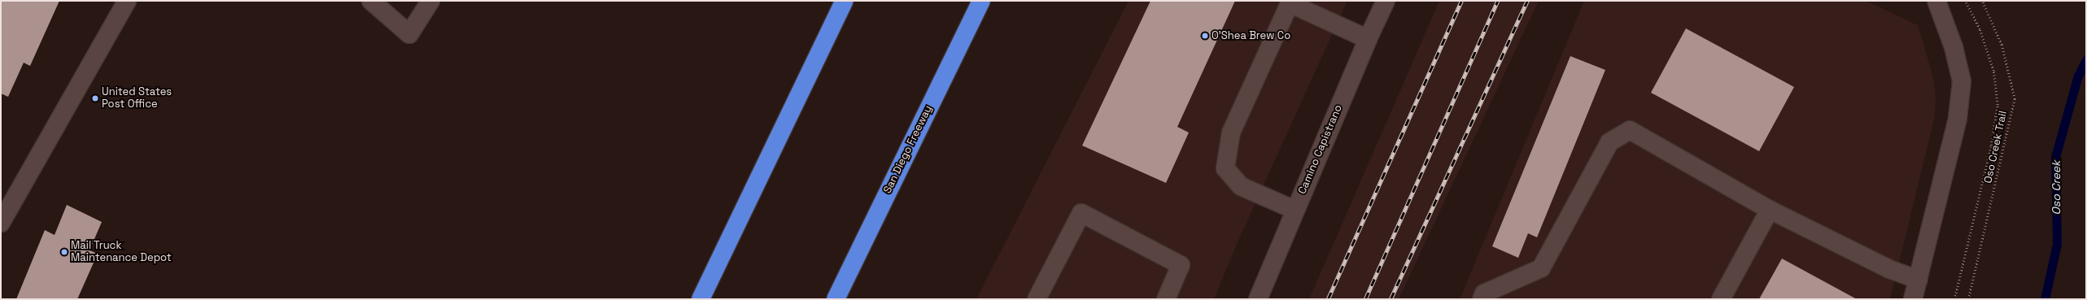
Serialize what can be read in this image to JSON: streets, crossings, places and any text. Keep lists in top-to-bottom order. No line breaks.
{"streets":{"highway":["San Diego Freeway"],"street":["Camino Capistrano"],"path":["Oso Creek Trail"]},"water":["Oso Creek"],"places":["O'Shea Brew Co","United States Post Office","Mail Truck Maintenance Depot"]}
